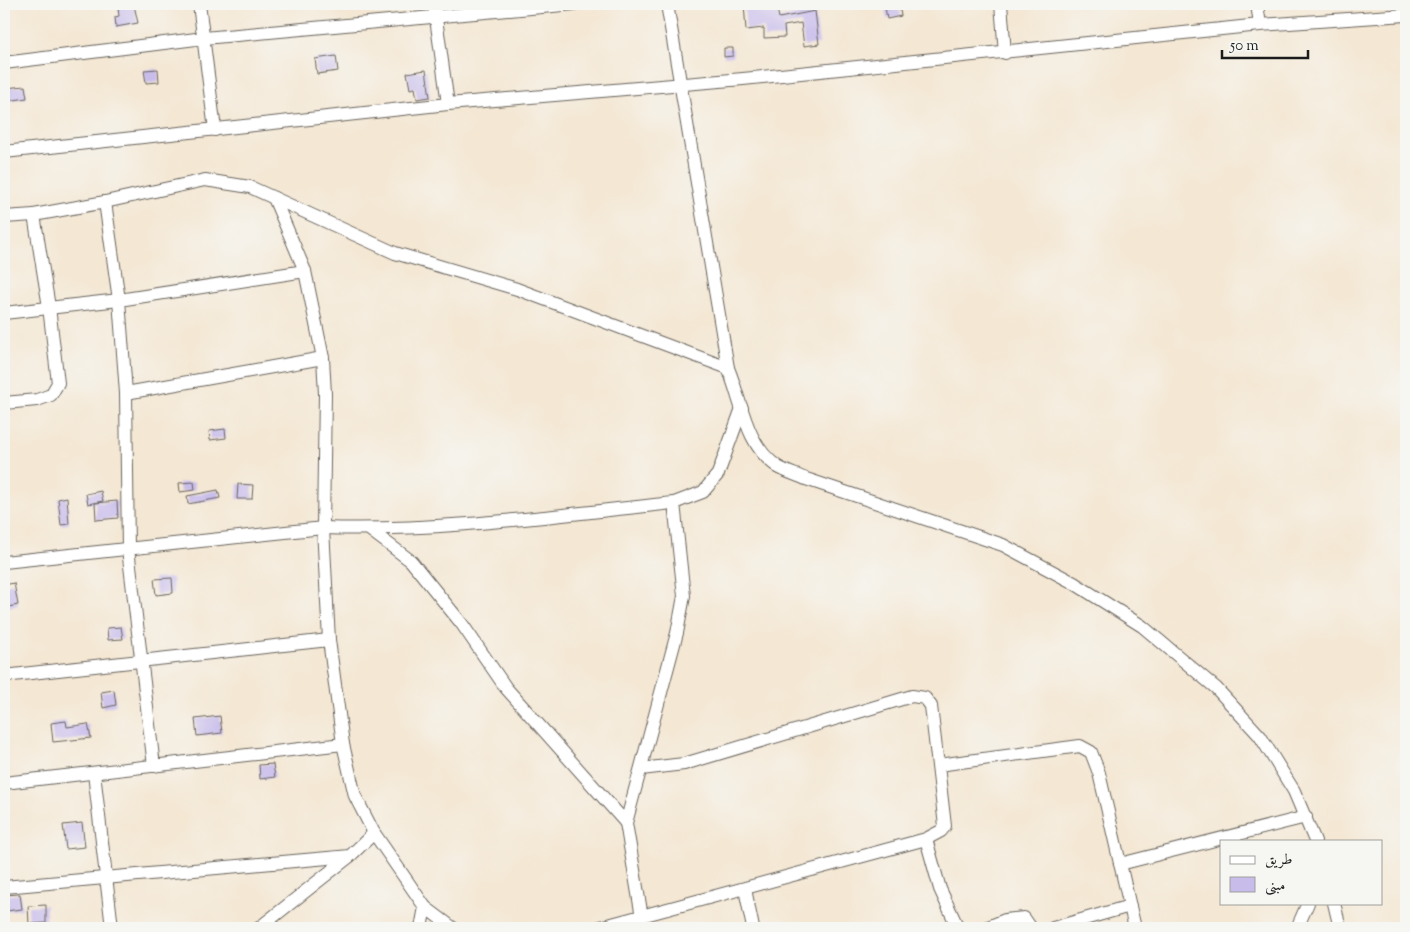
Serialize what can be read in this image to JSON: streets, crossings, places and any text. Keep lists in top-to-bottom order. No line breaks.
{"legend":["طريق","مبنى"],"scale_bar":"50 m"}
